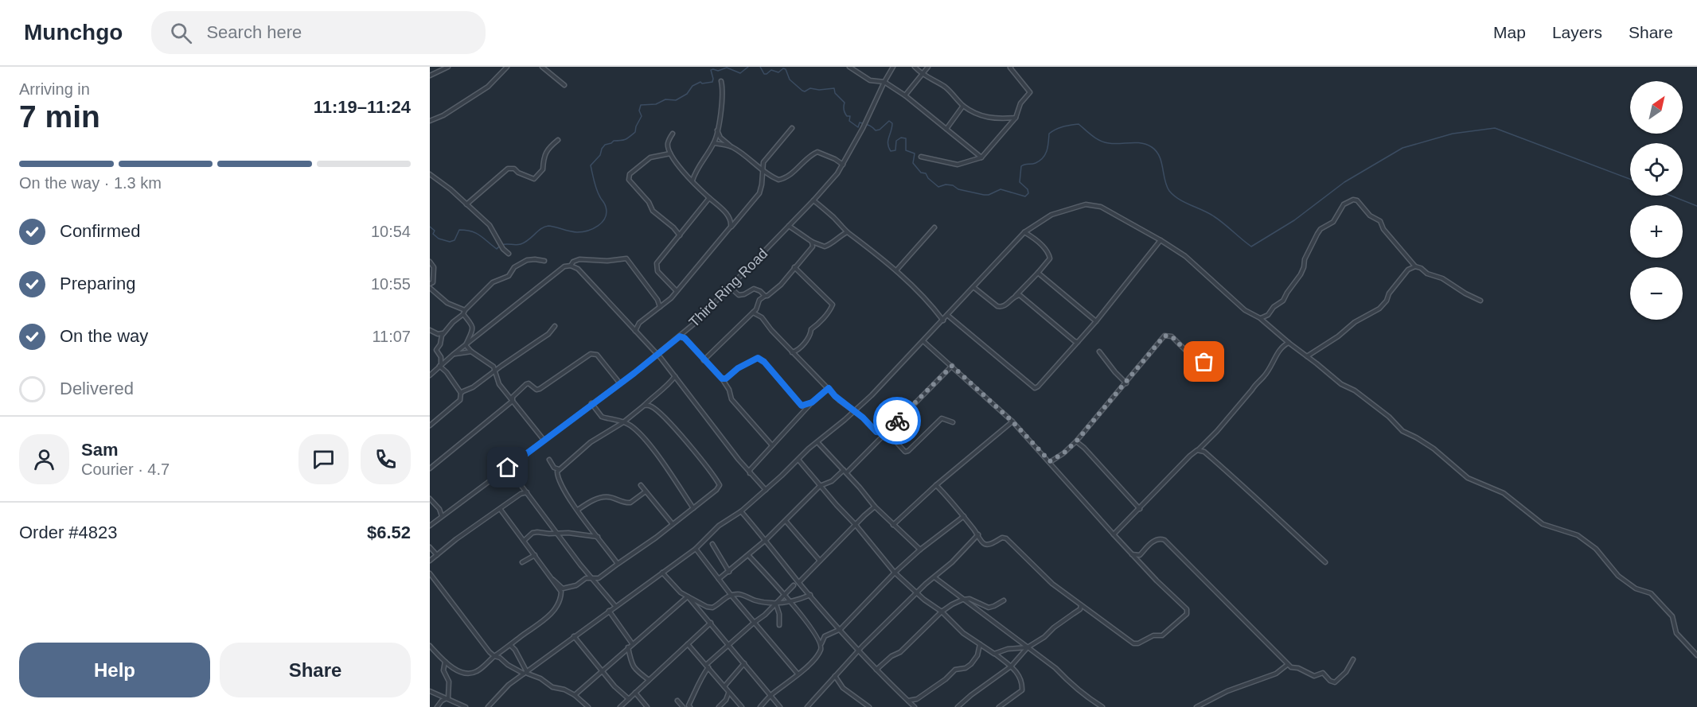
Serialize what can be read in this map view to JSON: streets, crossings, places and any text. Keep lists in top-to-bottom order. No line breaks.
{"streets":{"street":["Third Ring Road"]},"north":"top right","page":{"header":"Munchgo","search":"Search here","nav":["Map","Layers","Share"],"heading":["7 min","Arriving in","11:19–11:24"],"panel":["Sam","Courier · 4.7","Order #4823","$6.52"],"map_buttons":["+","−"],"bar":"On the way · 1.3 km","list":[["Confirmed","10:54"],["Preparing","10:55"],["On the way","11:07"],"Delivered"],"buttons":["Help","Share"]}}
